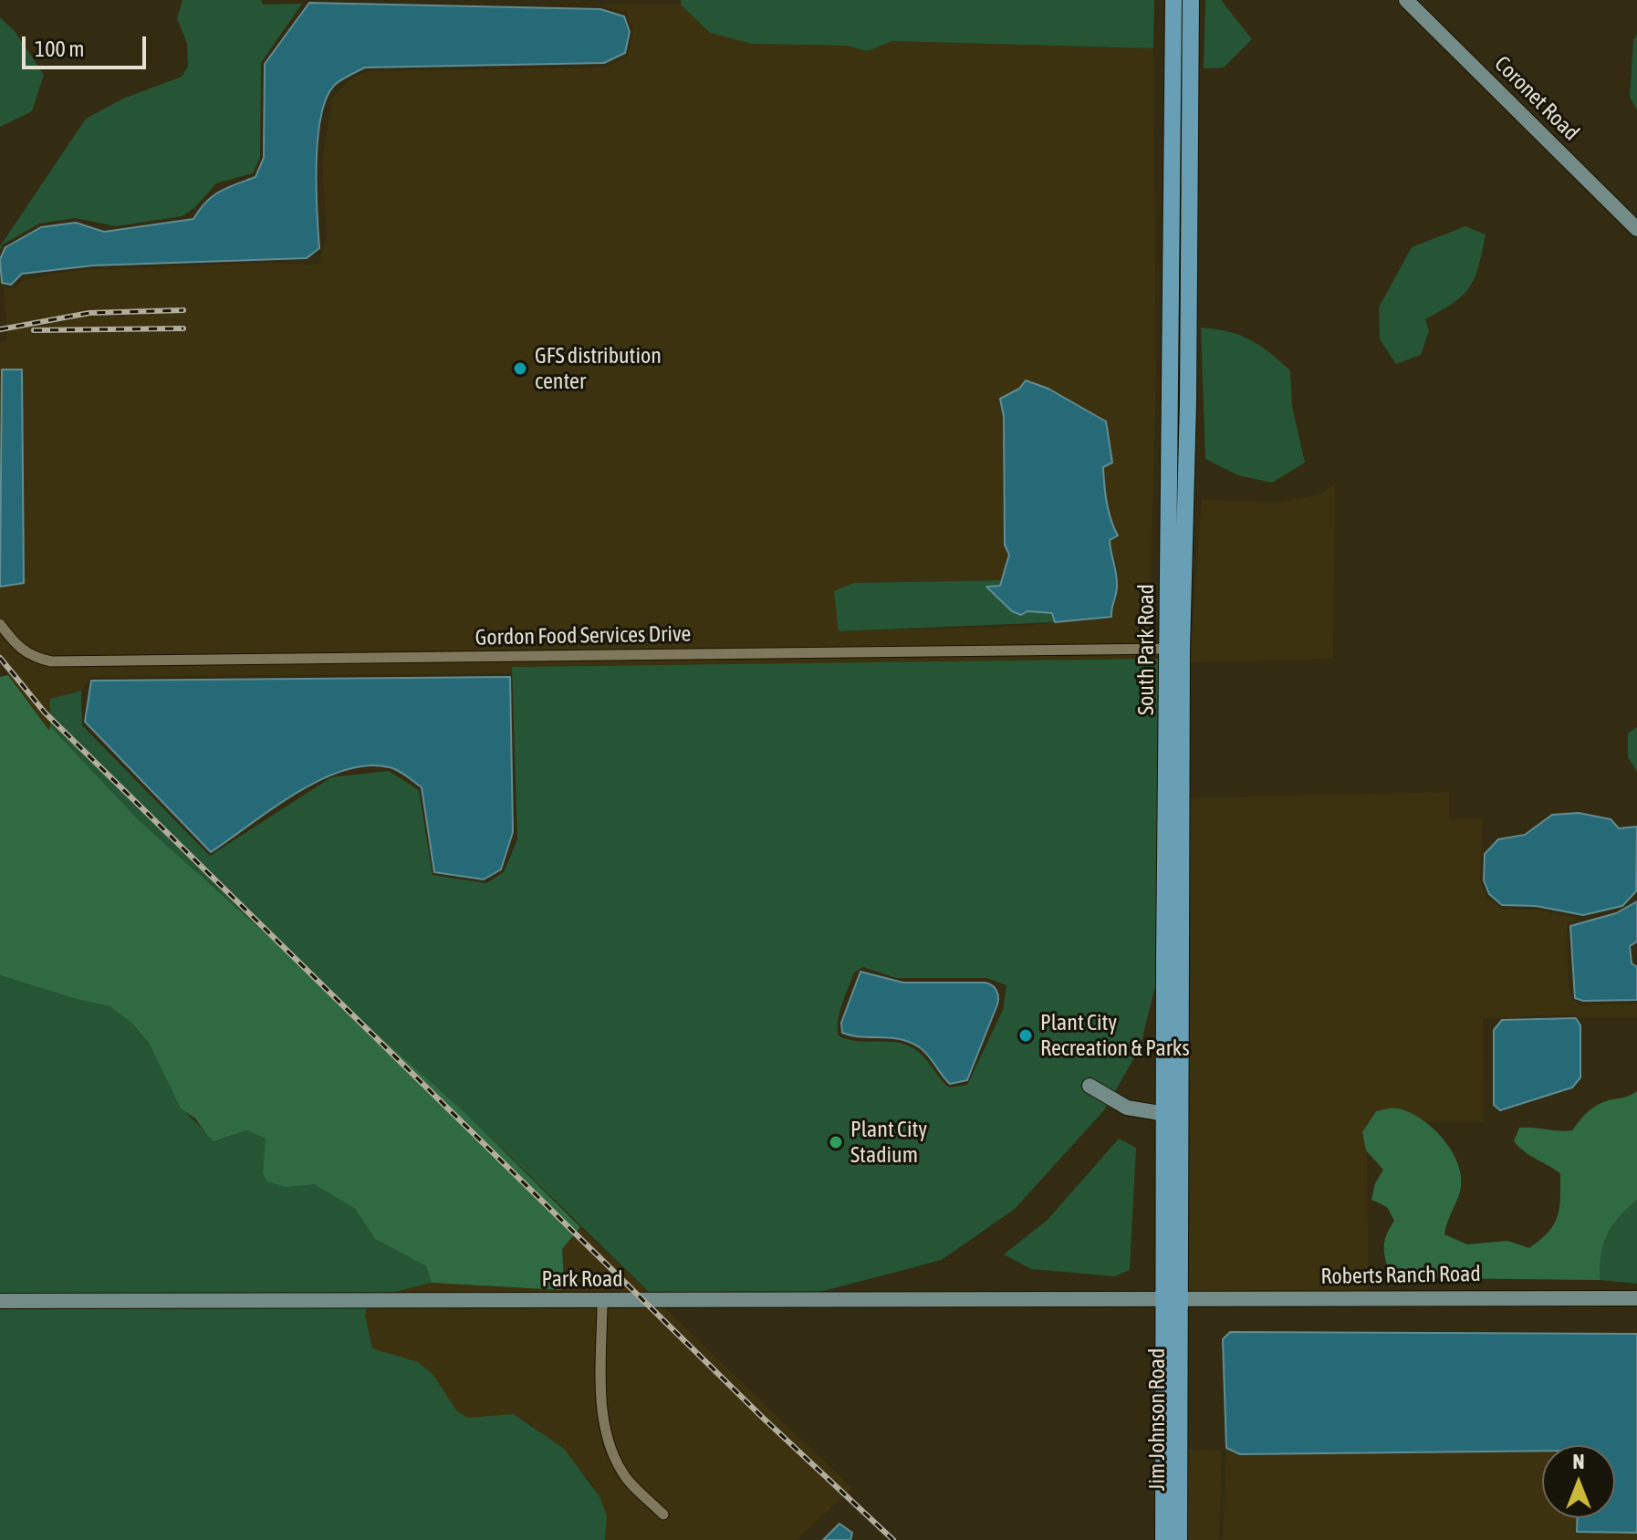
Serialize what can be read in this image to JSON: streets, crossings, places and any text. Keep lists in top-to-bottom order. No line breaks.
{"streets":{"main road":["South Park Road","Jim Johnson Road"],"street":["Coronet Road","Gordon Food Services Drive","Roberts Ranch Road","Park Road"]},"crossings":[["Gordon Food Services Drive","South Park Road"],["South Park Road","Roberts Ranch Road"],["South Park Road","Park Road"],["South Park Road","Jim Johnson Road"],["Roberts Ranch Road","Park Road"],["Roberts Ranch Road","Jim Johnson Road"],["Park Road","Jim Johnson Road"]],"places":["GFS distribution center","Plant City Recreation & Parks","Plant City Stadium"],"scale_bar":"100 m","north":"top"}
